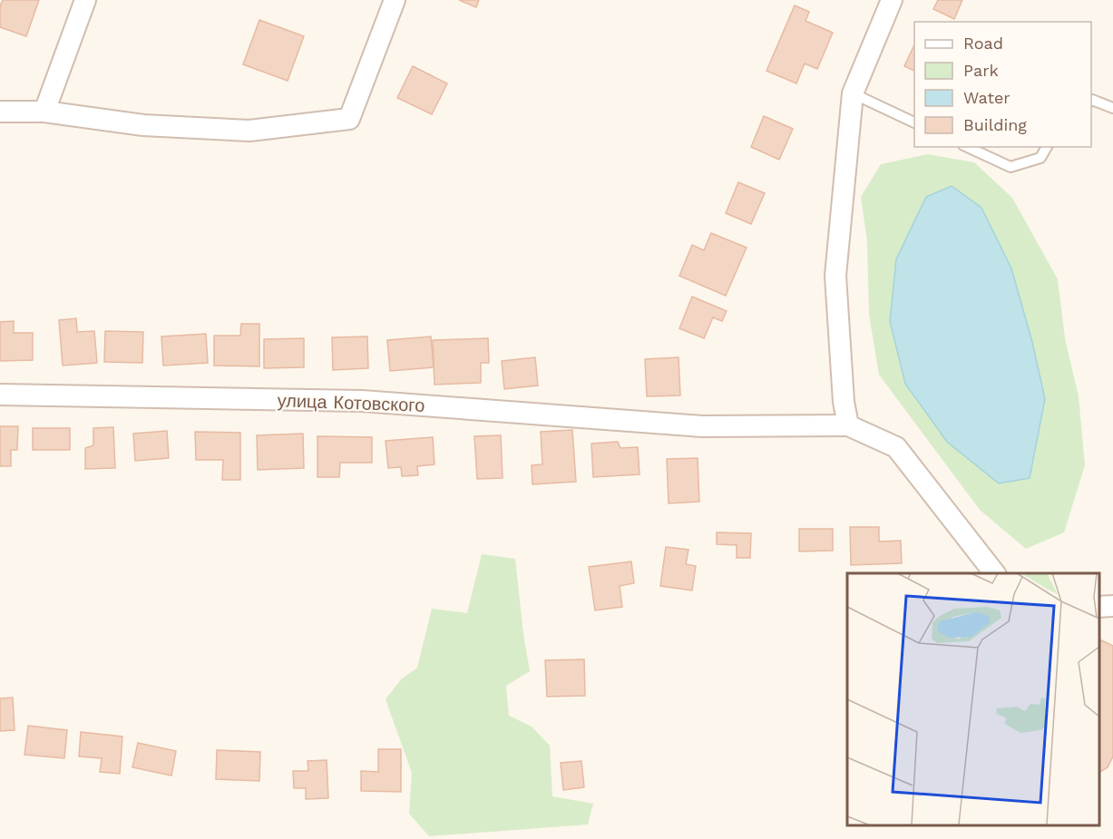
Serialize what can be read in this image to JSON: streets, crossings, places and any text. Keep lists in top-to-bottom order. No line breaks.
{"streets":{"street":["улица Котовского"]},"legend":["Road","Park","Water","Building"]}
